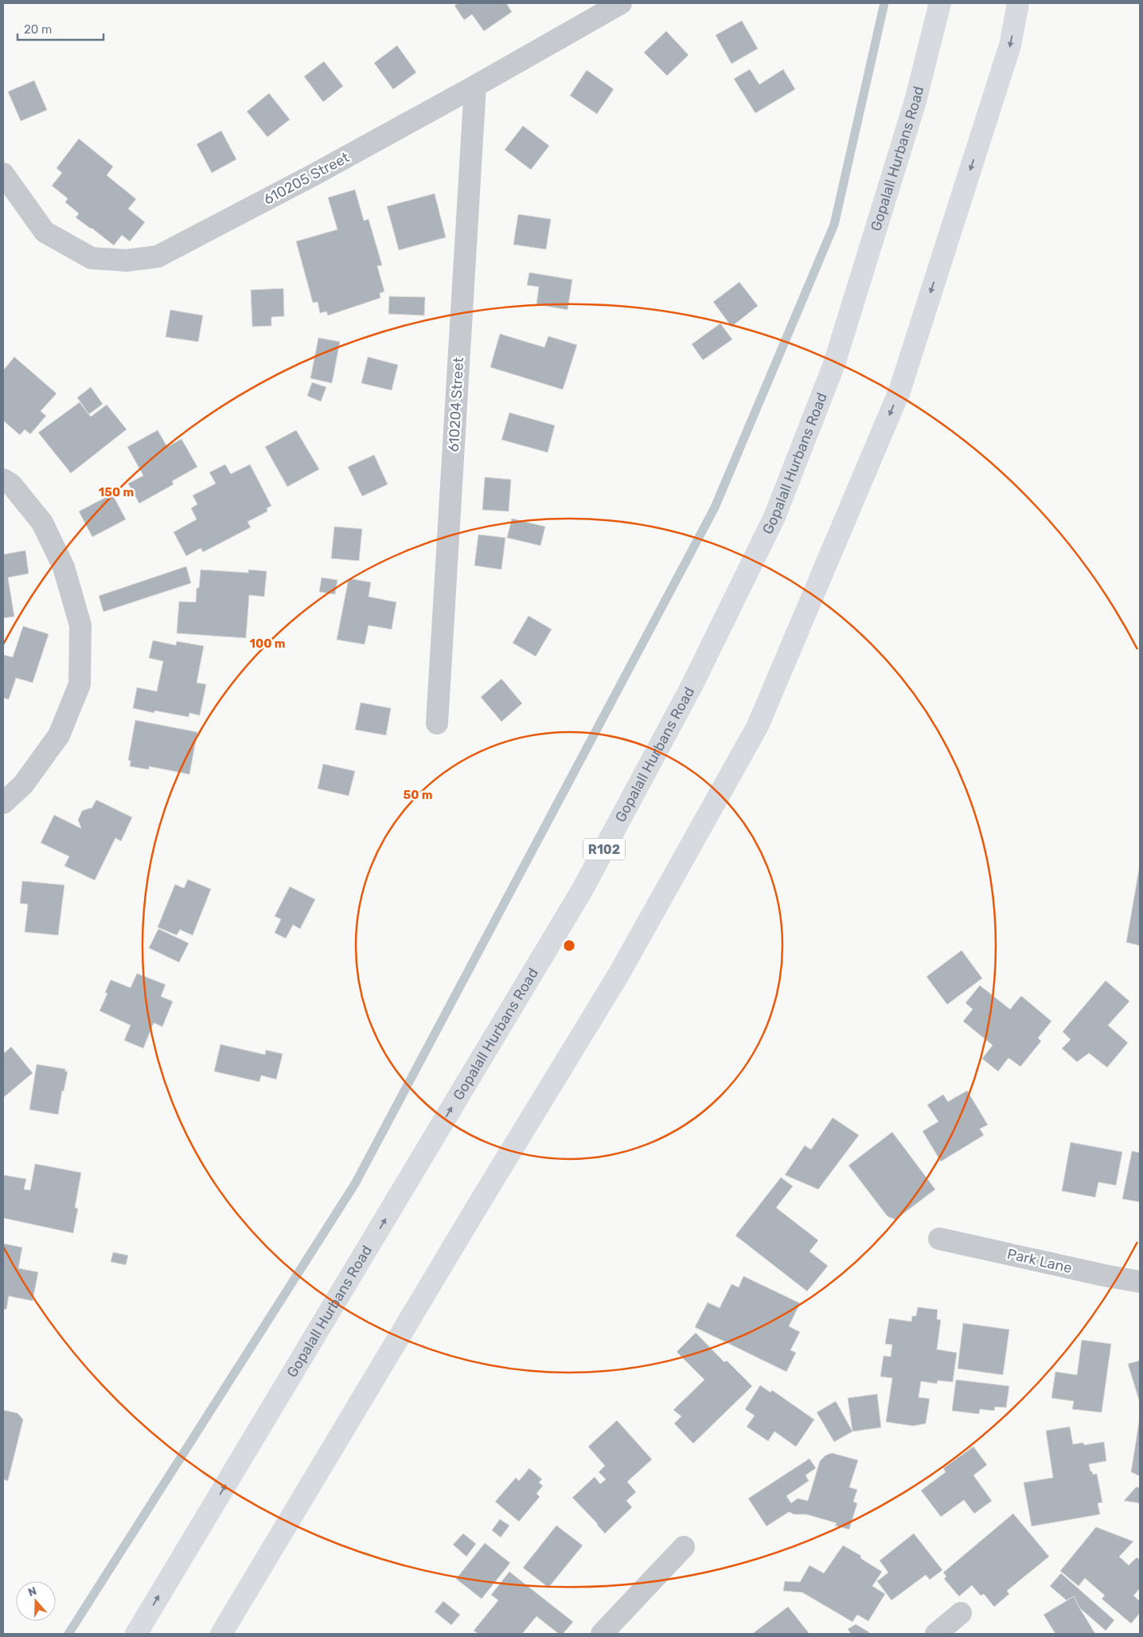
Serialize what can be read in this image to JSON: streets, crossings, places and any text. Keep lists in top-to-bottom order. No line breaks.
{"streets":{"main road":["Gopalall Hurbans Road","R102"],"street":["610205 Street","610204 Street","Park Lane"]},"crossings":[["610205 Street","610204 Street"]],"scale_bar":"20 m","north":"top","rings":["150 m","100 m","50 m"]}
